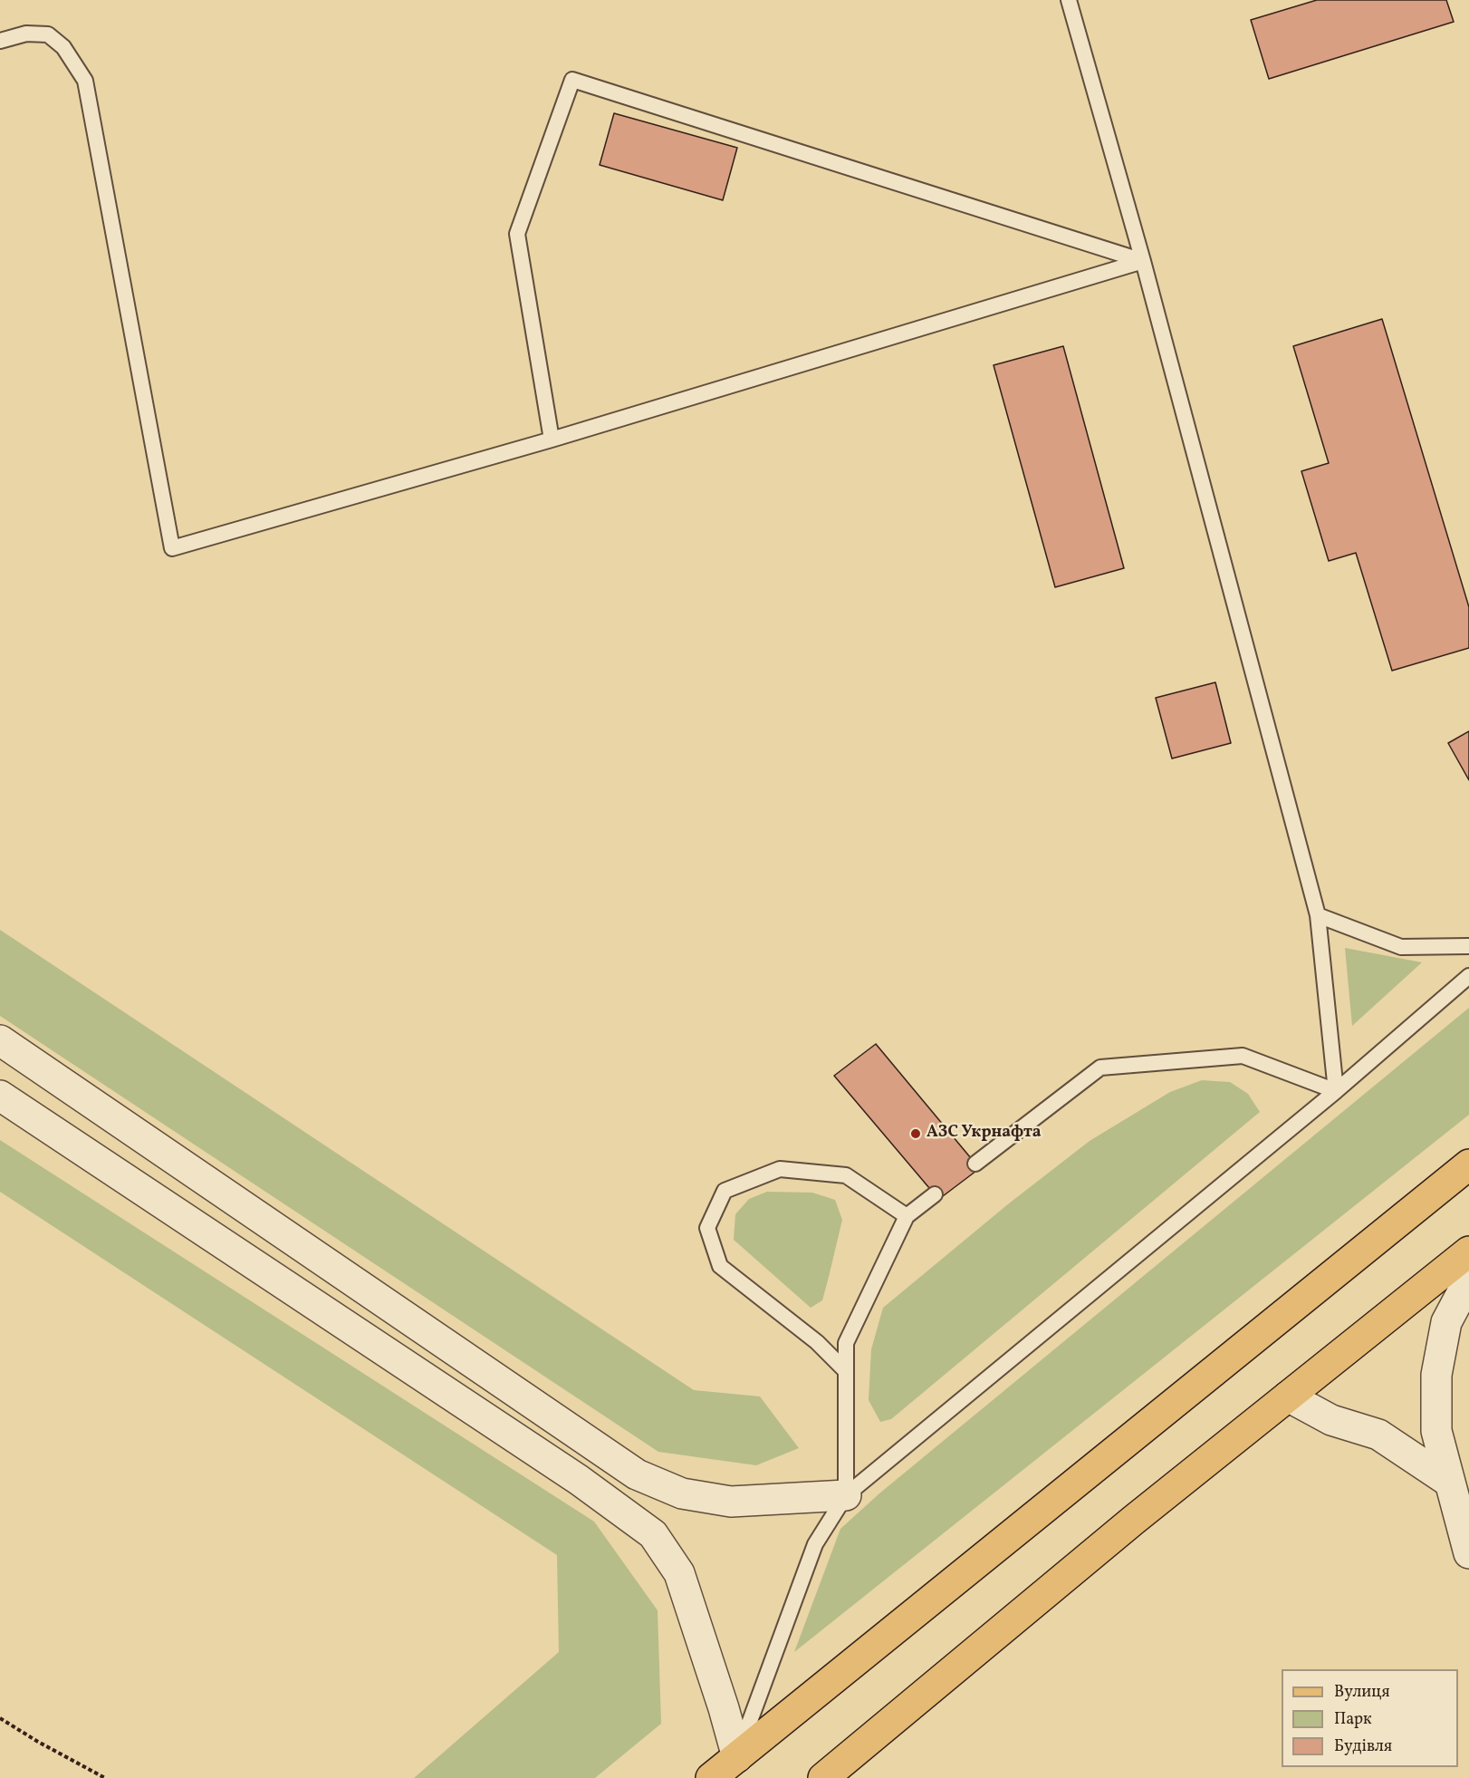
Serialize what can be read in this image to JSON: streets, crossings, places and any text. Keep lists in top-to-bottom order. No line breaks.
{"places":["АЗС Укрнафта"],"legend":["Вулиця","Парк","Будівля"]}
